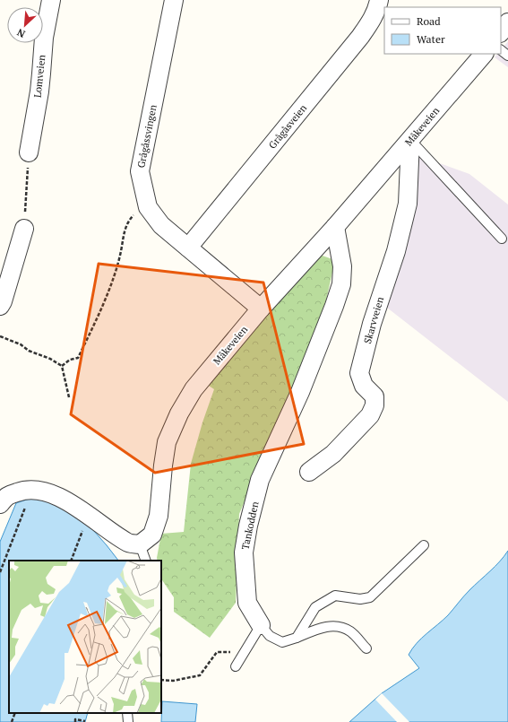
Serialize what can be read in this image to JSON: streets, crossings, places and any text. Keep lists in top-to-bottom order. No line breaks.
{"streets":{"street":["Lomveien","Grågåsveien","Måkeveien","Grågåssvingen","Skarvveien","Tankodden"]},"crossings":[["Grågåsveien","Grågåssvingen"],["Måkeveien","Grågåssvingen"],["Måkeveien","Skarvveien"],["Måkeveien","Tankodden"]],"legend":["Road","Water"],"north":"bottom left"}
